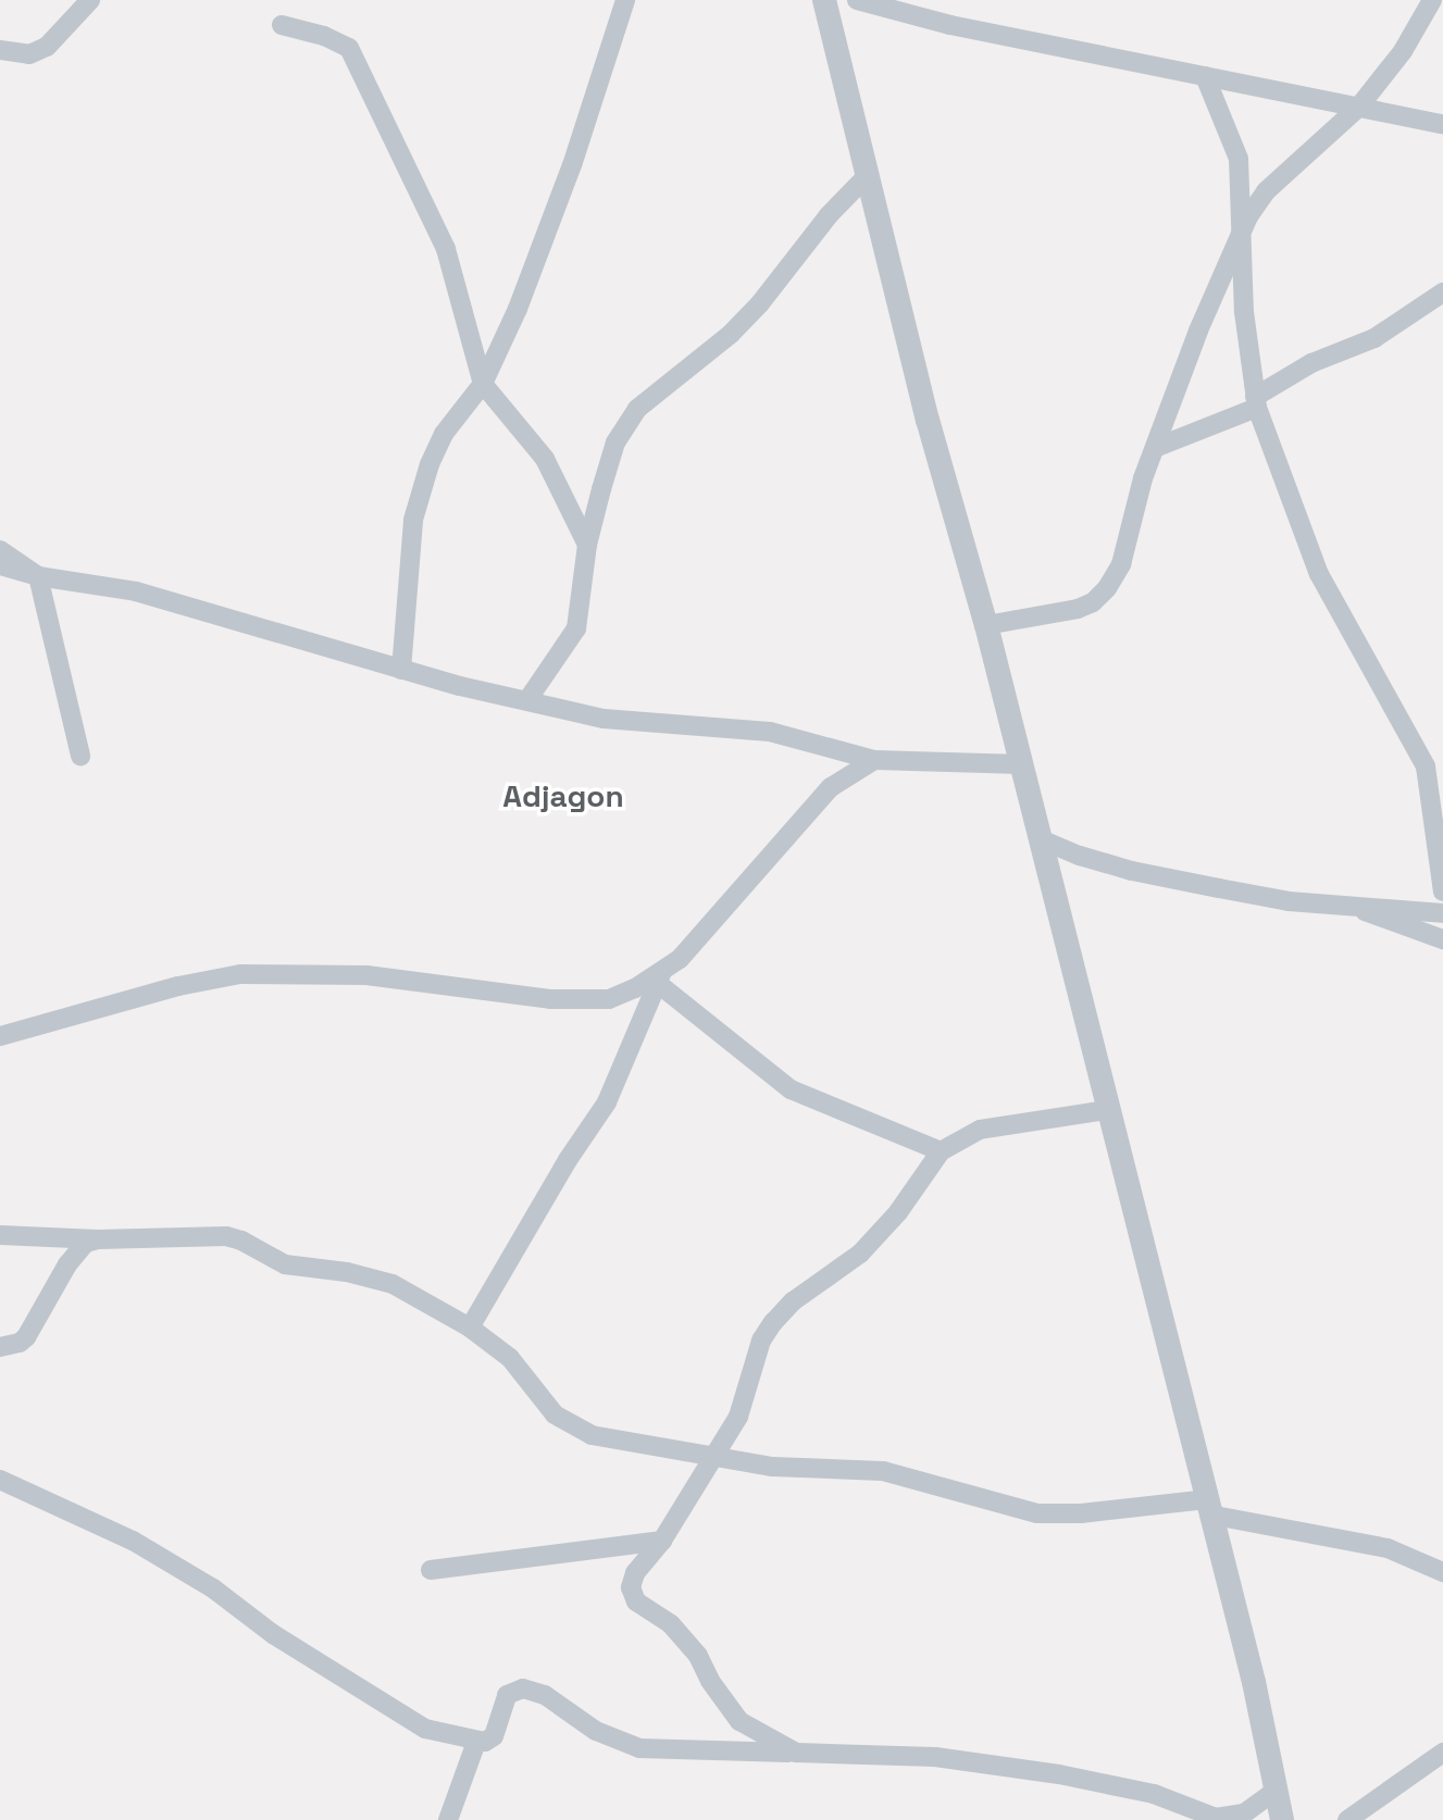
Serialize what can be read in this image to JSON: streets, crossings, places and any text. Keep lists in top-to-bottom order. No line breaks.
{"districts":["Adjagon"]}
